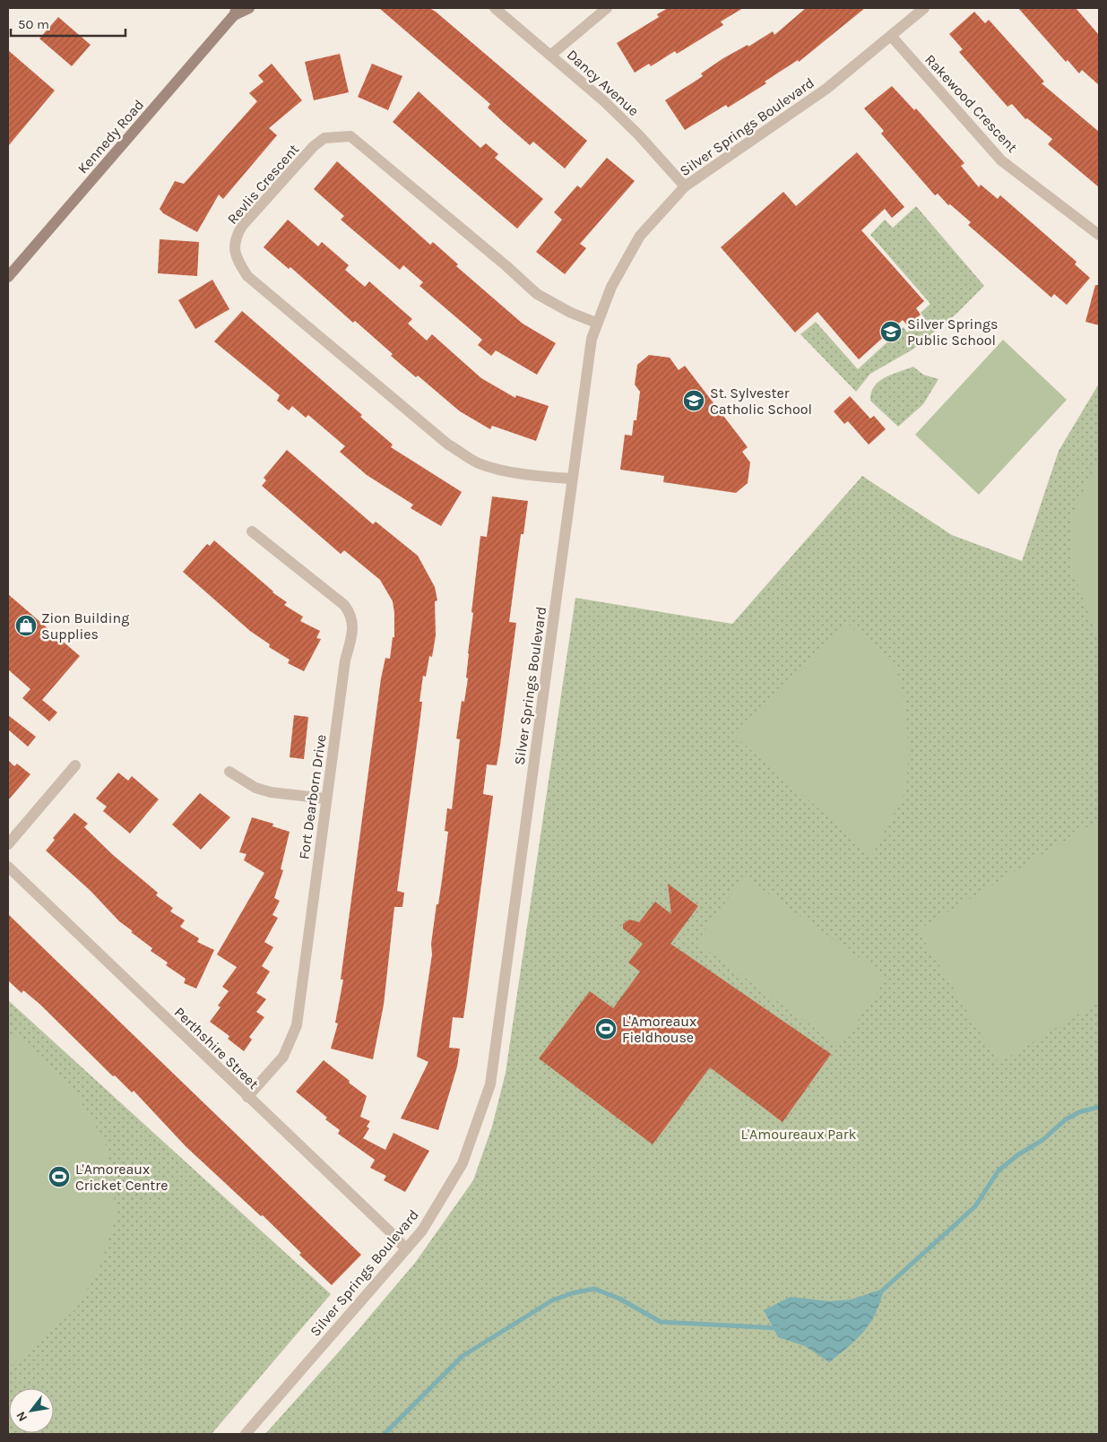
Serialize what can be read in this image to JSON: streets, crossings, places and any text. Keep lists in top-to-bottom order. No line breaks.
{"streets":{"main road":["Kennedy Road"],"street":["Dancy Avenue","Rakewood Crescent","Silver Springs Boulevard","Revlis Crescent","Fort Dearborn Drive","Perthshire Street"]},"crossings":[["Dancy Avenue","Silver Springs Boulevard"],["Rakewood Crescent","Silver Springs Boulevard"],["Silver Springs Boulevard","Revlis Crescent"],["Silver Springs Boulevard","Perthshire Street"],["Fort Dearborn Drive","Perthshire Street"]],"parks":["L'Amoureaux Park"],"places":{"school or university":["Silver Springs Public School","St. Sylvester Catholic School"],"shop":["Zion Building Supplies"],"sports":["L'Amoreaux Fieldhouse","L'Amoreaux Cricket Centre"]},"scale_bar":"50 m","north":"bottom left"}
